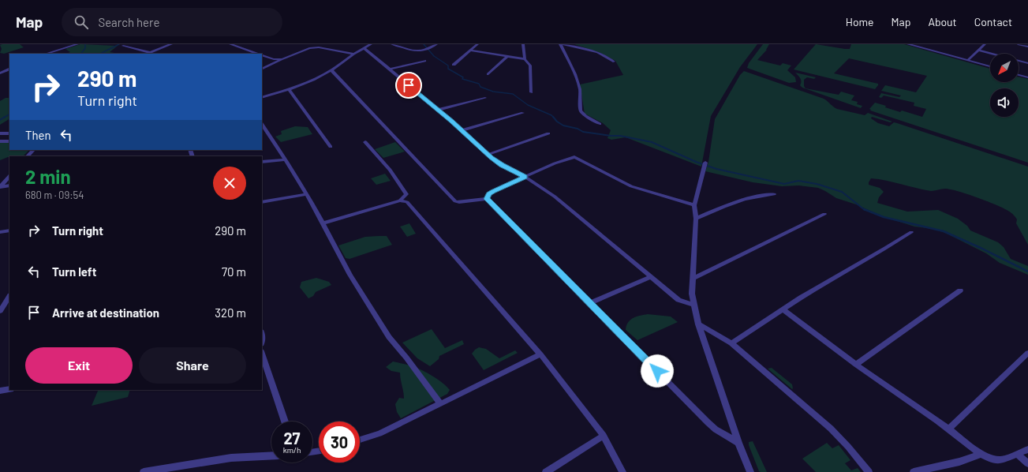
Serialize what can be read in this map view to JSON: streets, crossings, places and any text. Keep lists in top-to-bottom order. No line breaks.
{"north":"bottom left","page":{"header":"Map","search":"Search here","nav":["Home","Map","About","Contact"],"turn":["290 m","Turn right"],"then":"Then","heading":["2 min","680 m · 09:54"],"list":[{"name":"Turn right","value":"290 m"},{"name":"Turn left","value":"70 m"},{"name":"Arrive at destination","value":"320 m"}],"buttons":["Exit","Share"],"speed":"27 km/h","limit":"30"}}
